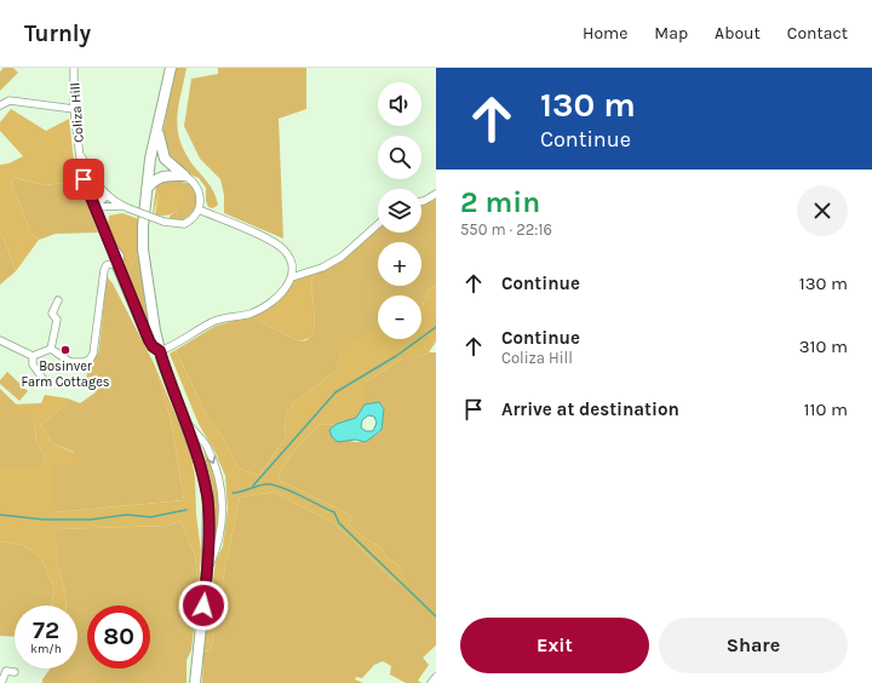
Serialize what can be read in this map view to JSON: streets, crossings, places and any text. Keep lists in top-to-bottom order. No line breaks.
{"streets":{"street":["Coliza Hill"]},"places":["Bosinver Farm Cottages"],"page":{"header":"Turnly","nav":["Home","Map","About","Contact"],"turn":["130 m","Continue"],"map_buttons":["+","−"],"heading":["2 min","550 m · 22:16"],"list":[{"name":"Continue","value":"130 m"},{"name":"Continue","note":"Coliza Hill","value":"310 m"},{"name":"Arrive at destination","value":"110 m"}],"speed":"72 km/h","limit":"80","buttons":["Exit","Share"]}}
